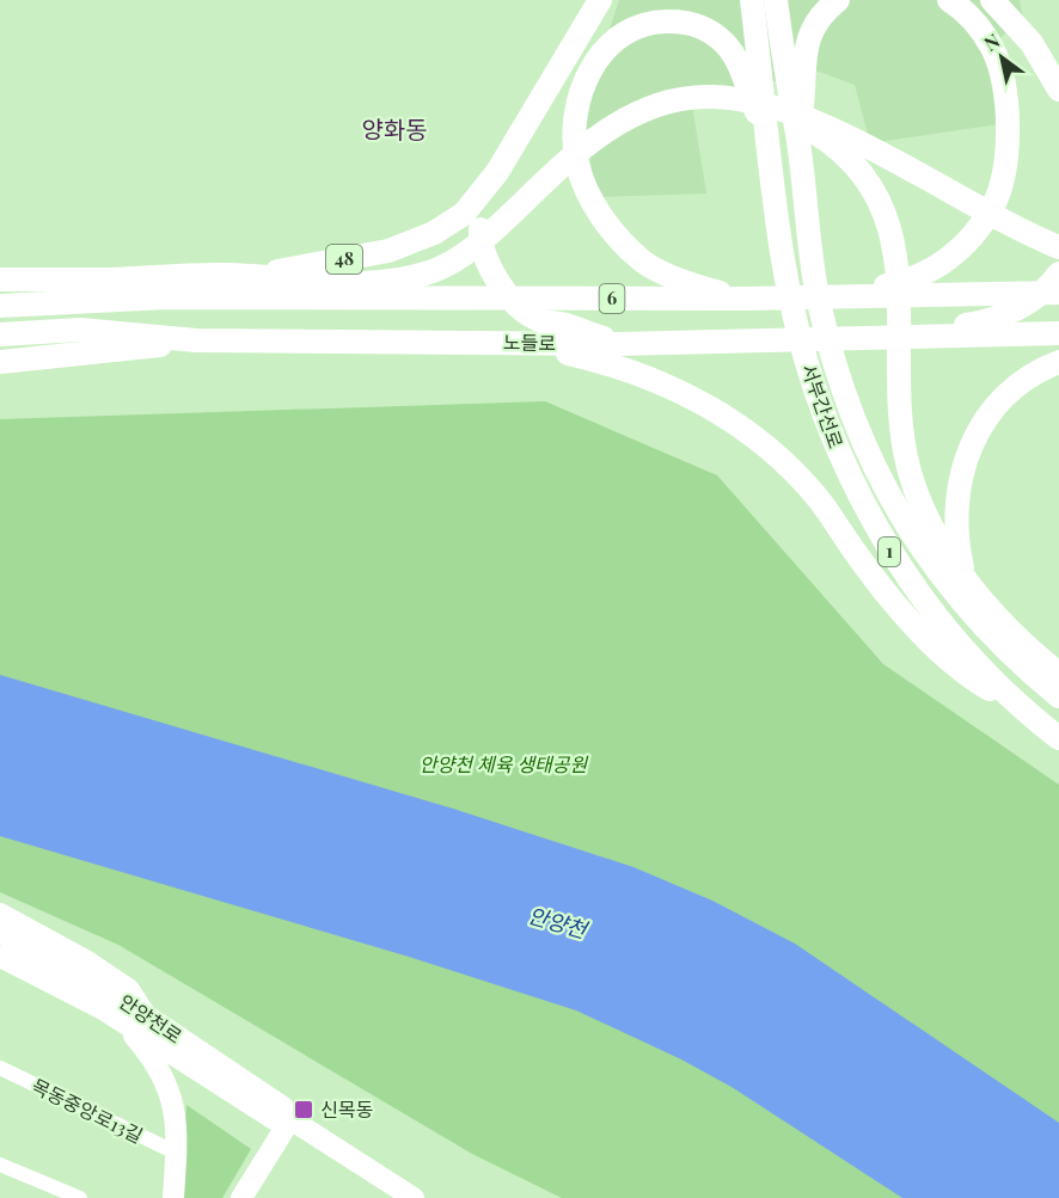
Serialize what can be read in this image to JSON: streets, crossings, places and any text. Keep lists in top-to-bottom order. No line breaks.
{"streets":{"main road":["48","6","노들로","서부간선로","1","안양천로"],"street":["목동중앙로13길"]},"crossings":[["48","6"]],"districts":["양화동"],"water":["안양천"],"parks":["안양천 체육 생태공원"],"places":{"transit":["신목동"]},"north":"top left"}
